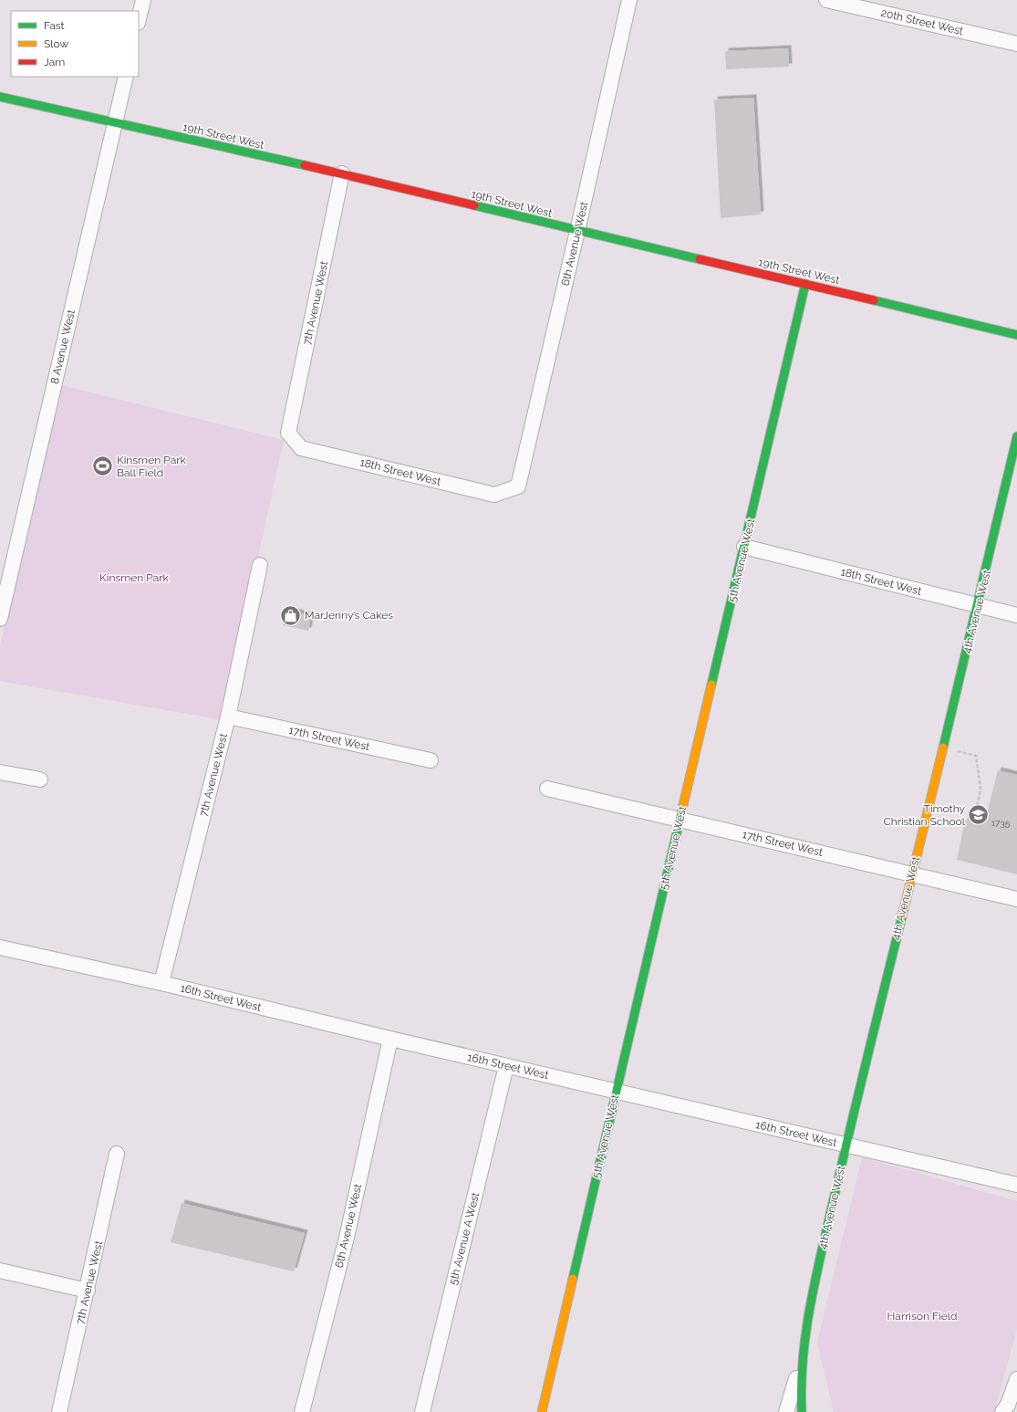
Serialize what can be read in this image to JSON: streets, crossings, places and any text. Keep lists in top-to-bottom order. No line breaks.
{"streets":{"street":["20th Street West","19th Street West","6th Avenue West","7th Avenue West","8 Avenue West","18th Street West","5th Avenue West","4th Avenue West","17th Street West","16th Street West","5th Avenue A West"]},"crossings":[["19th Street West","6th Avenue West"],["19th Street West","7th Avenue West"],["19th Street West","8 Avenue West"],["19th Street West","5th Avenue West"],["6th Avenue West","18th Street West"],["6th Avenue West","16th Street West"],["7th Avenue West","18th Street West"],["7th Avenue West","17th Street West"],["7th Avenue West","16th Street West"],["18th Street West","5th Avenue West"],["18th Street West","4th Avenue West"],["5th Avenue West","17th Street West"],["5th Avenue West","16th Street West"],["4th Avenue West","17th Street West"],["4th Avenue West","16th Street West"],["16th Street West","5th Avenue A West"]],"parks":["Kinsmen Park","Harrison Field"],"places":{"sports":["Kinsmen Park Ball Field"],"shop":["MarJenny’s Cakes"],"school or university":["Timothy Christian School"]},"house_numbers":["1735"],"legend":["Fast","Slow","Jam"]}
